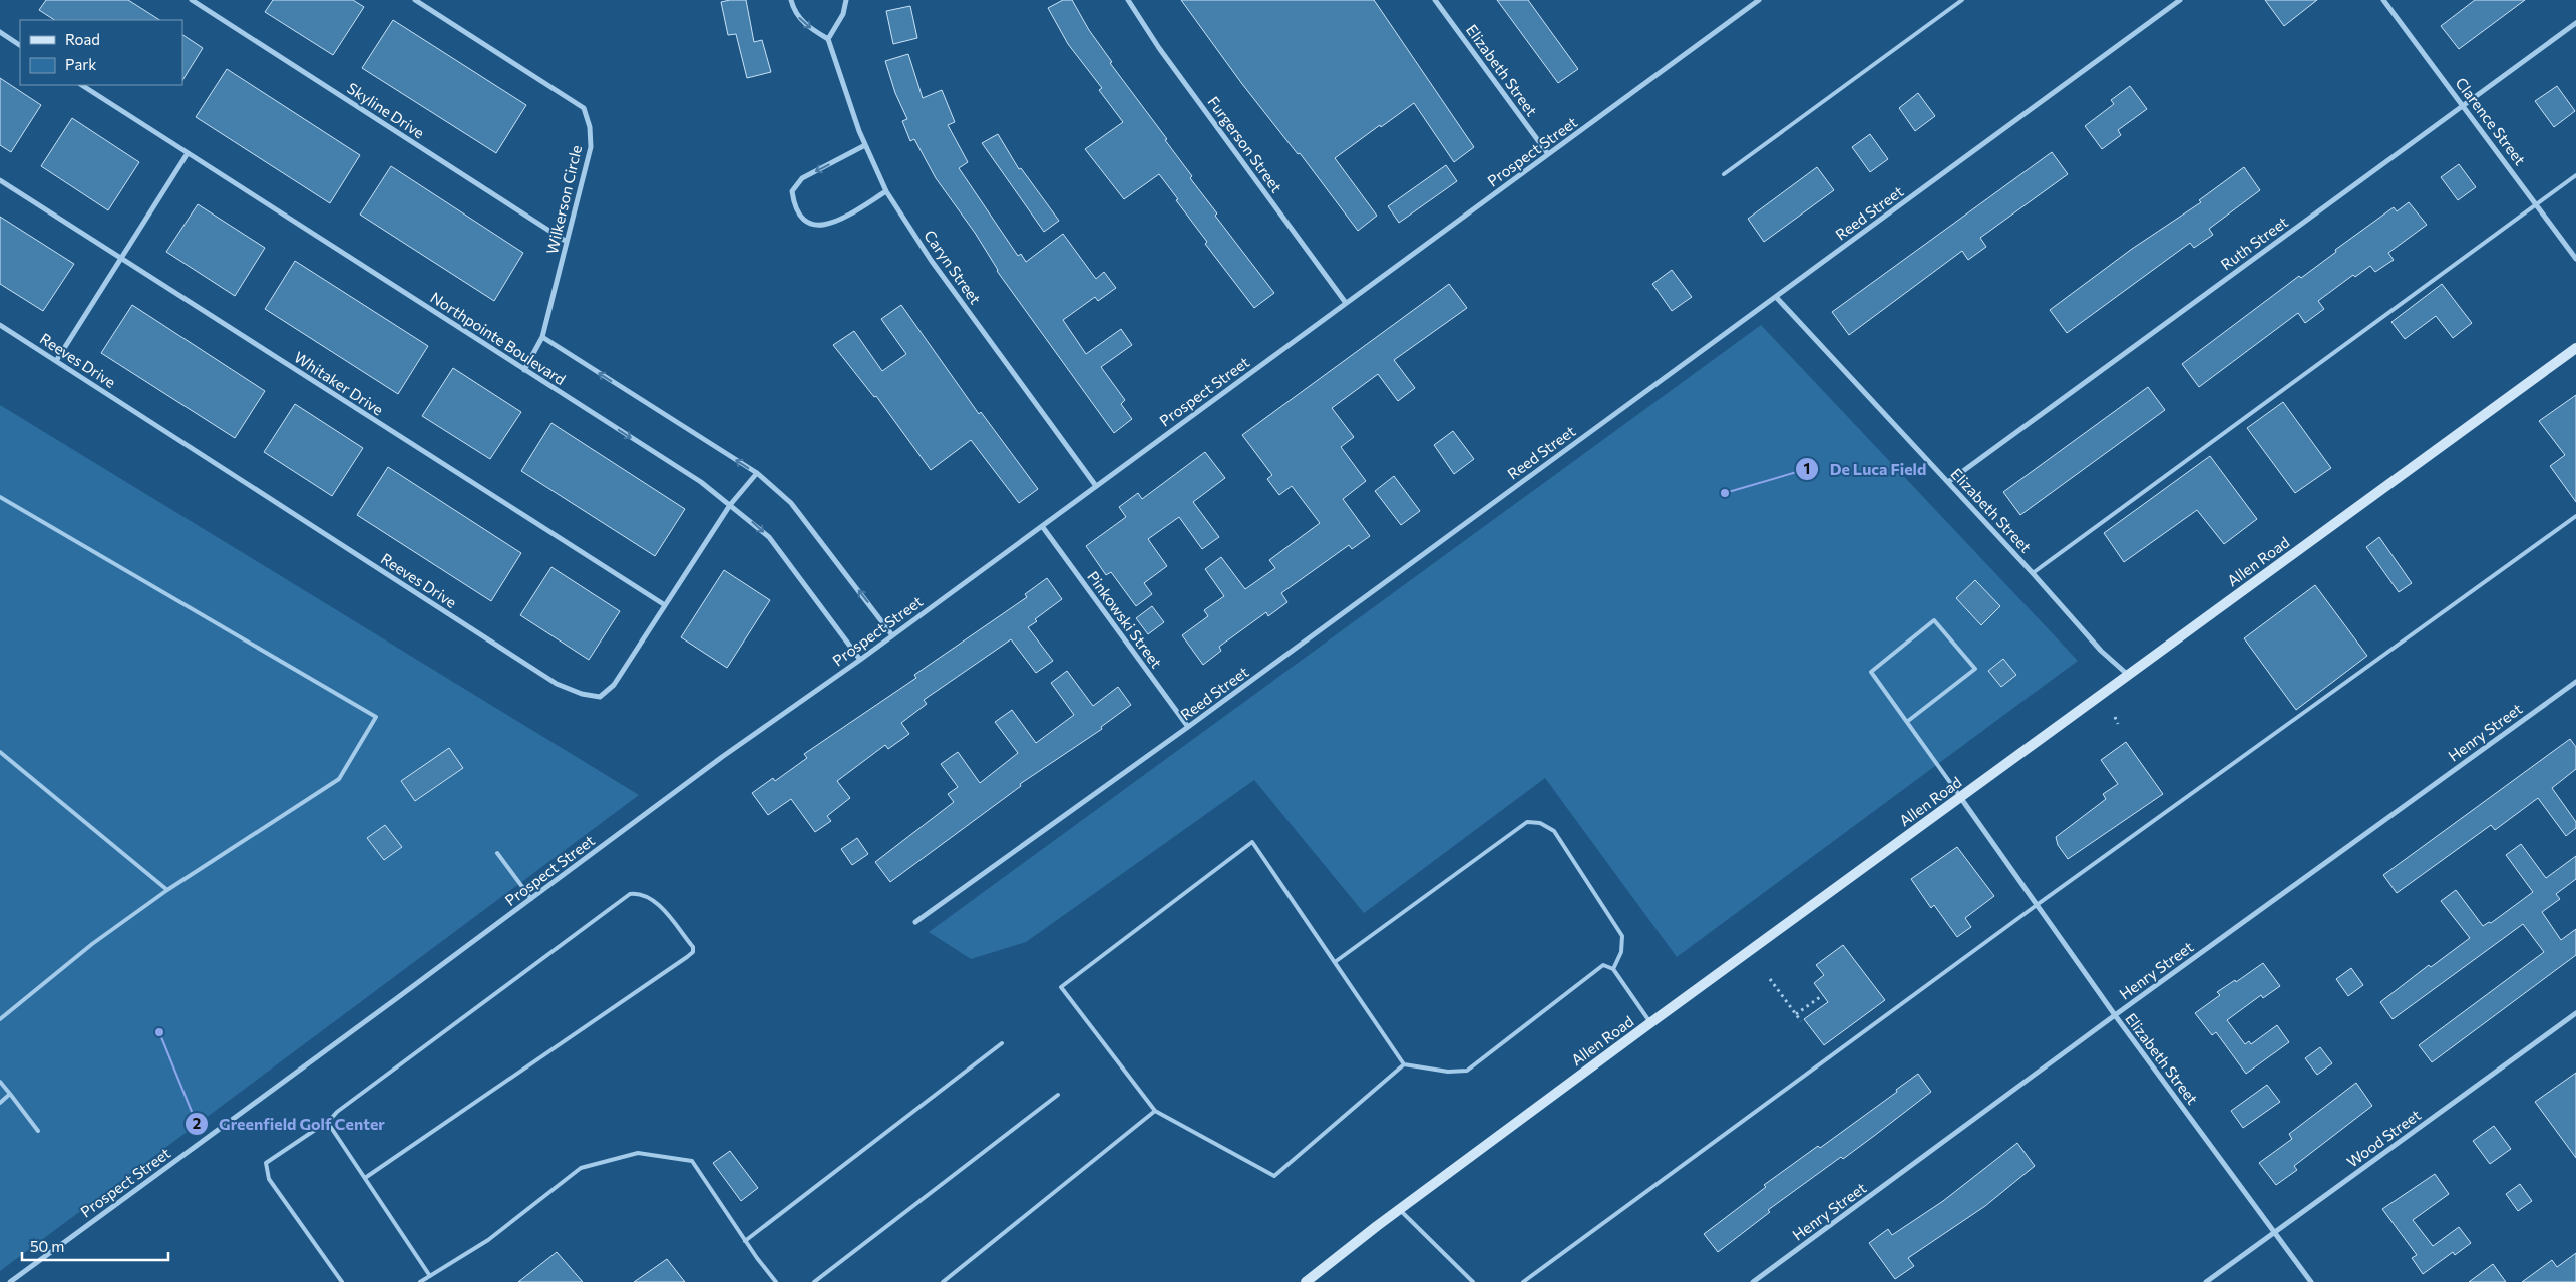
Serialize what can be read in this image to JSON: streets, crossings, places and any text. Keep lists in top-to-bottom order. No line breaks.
{"streets":{"main road":["Allen Road"],"street":["Elizabeth Street","Skyline Drive","Clarence Street","Furgerson Street","Prospect Street","Wilkerson Circle","Reed Street","Ruth Street","Caryn Street","Northpointe Boulevard","Reeves Drive","Whitaker Drive","Pinkowski Street","Henry Street","Wood Street"]},"crossings":[["Elizabeth Street","Prospect Street"],["Elizabeth Street","Reed Street"],["Elizabeth Street","Ruth Street"],["Elizabeth Street","Allen Road"],["Elizabeth Street","Henry Street"],["Elizabeth Street","Wood Street"],["Skyline Drive","Wilkerson Circle"],["Clarence Street","Ruth Street"],["Furgerson Street","Prospect Street"],["Prospect Street","Caryn Street"],["Prospect Street","Northpointe Boulevard"],["Prospect Street","Pinkowski Street"],["Wilkerson Circle","Northpointe Boulevard"],["Reed Street","Pinkowski Street"],["Northpointe Boulevard","Reeves Drive"],["Reeves Drive","Whitaker Drive"]],"places":["De Luca Field","Greenfield Golf Center"],"legend":["Road","Park"],"scale_bar":"50 m"}
